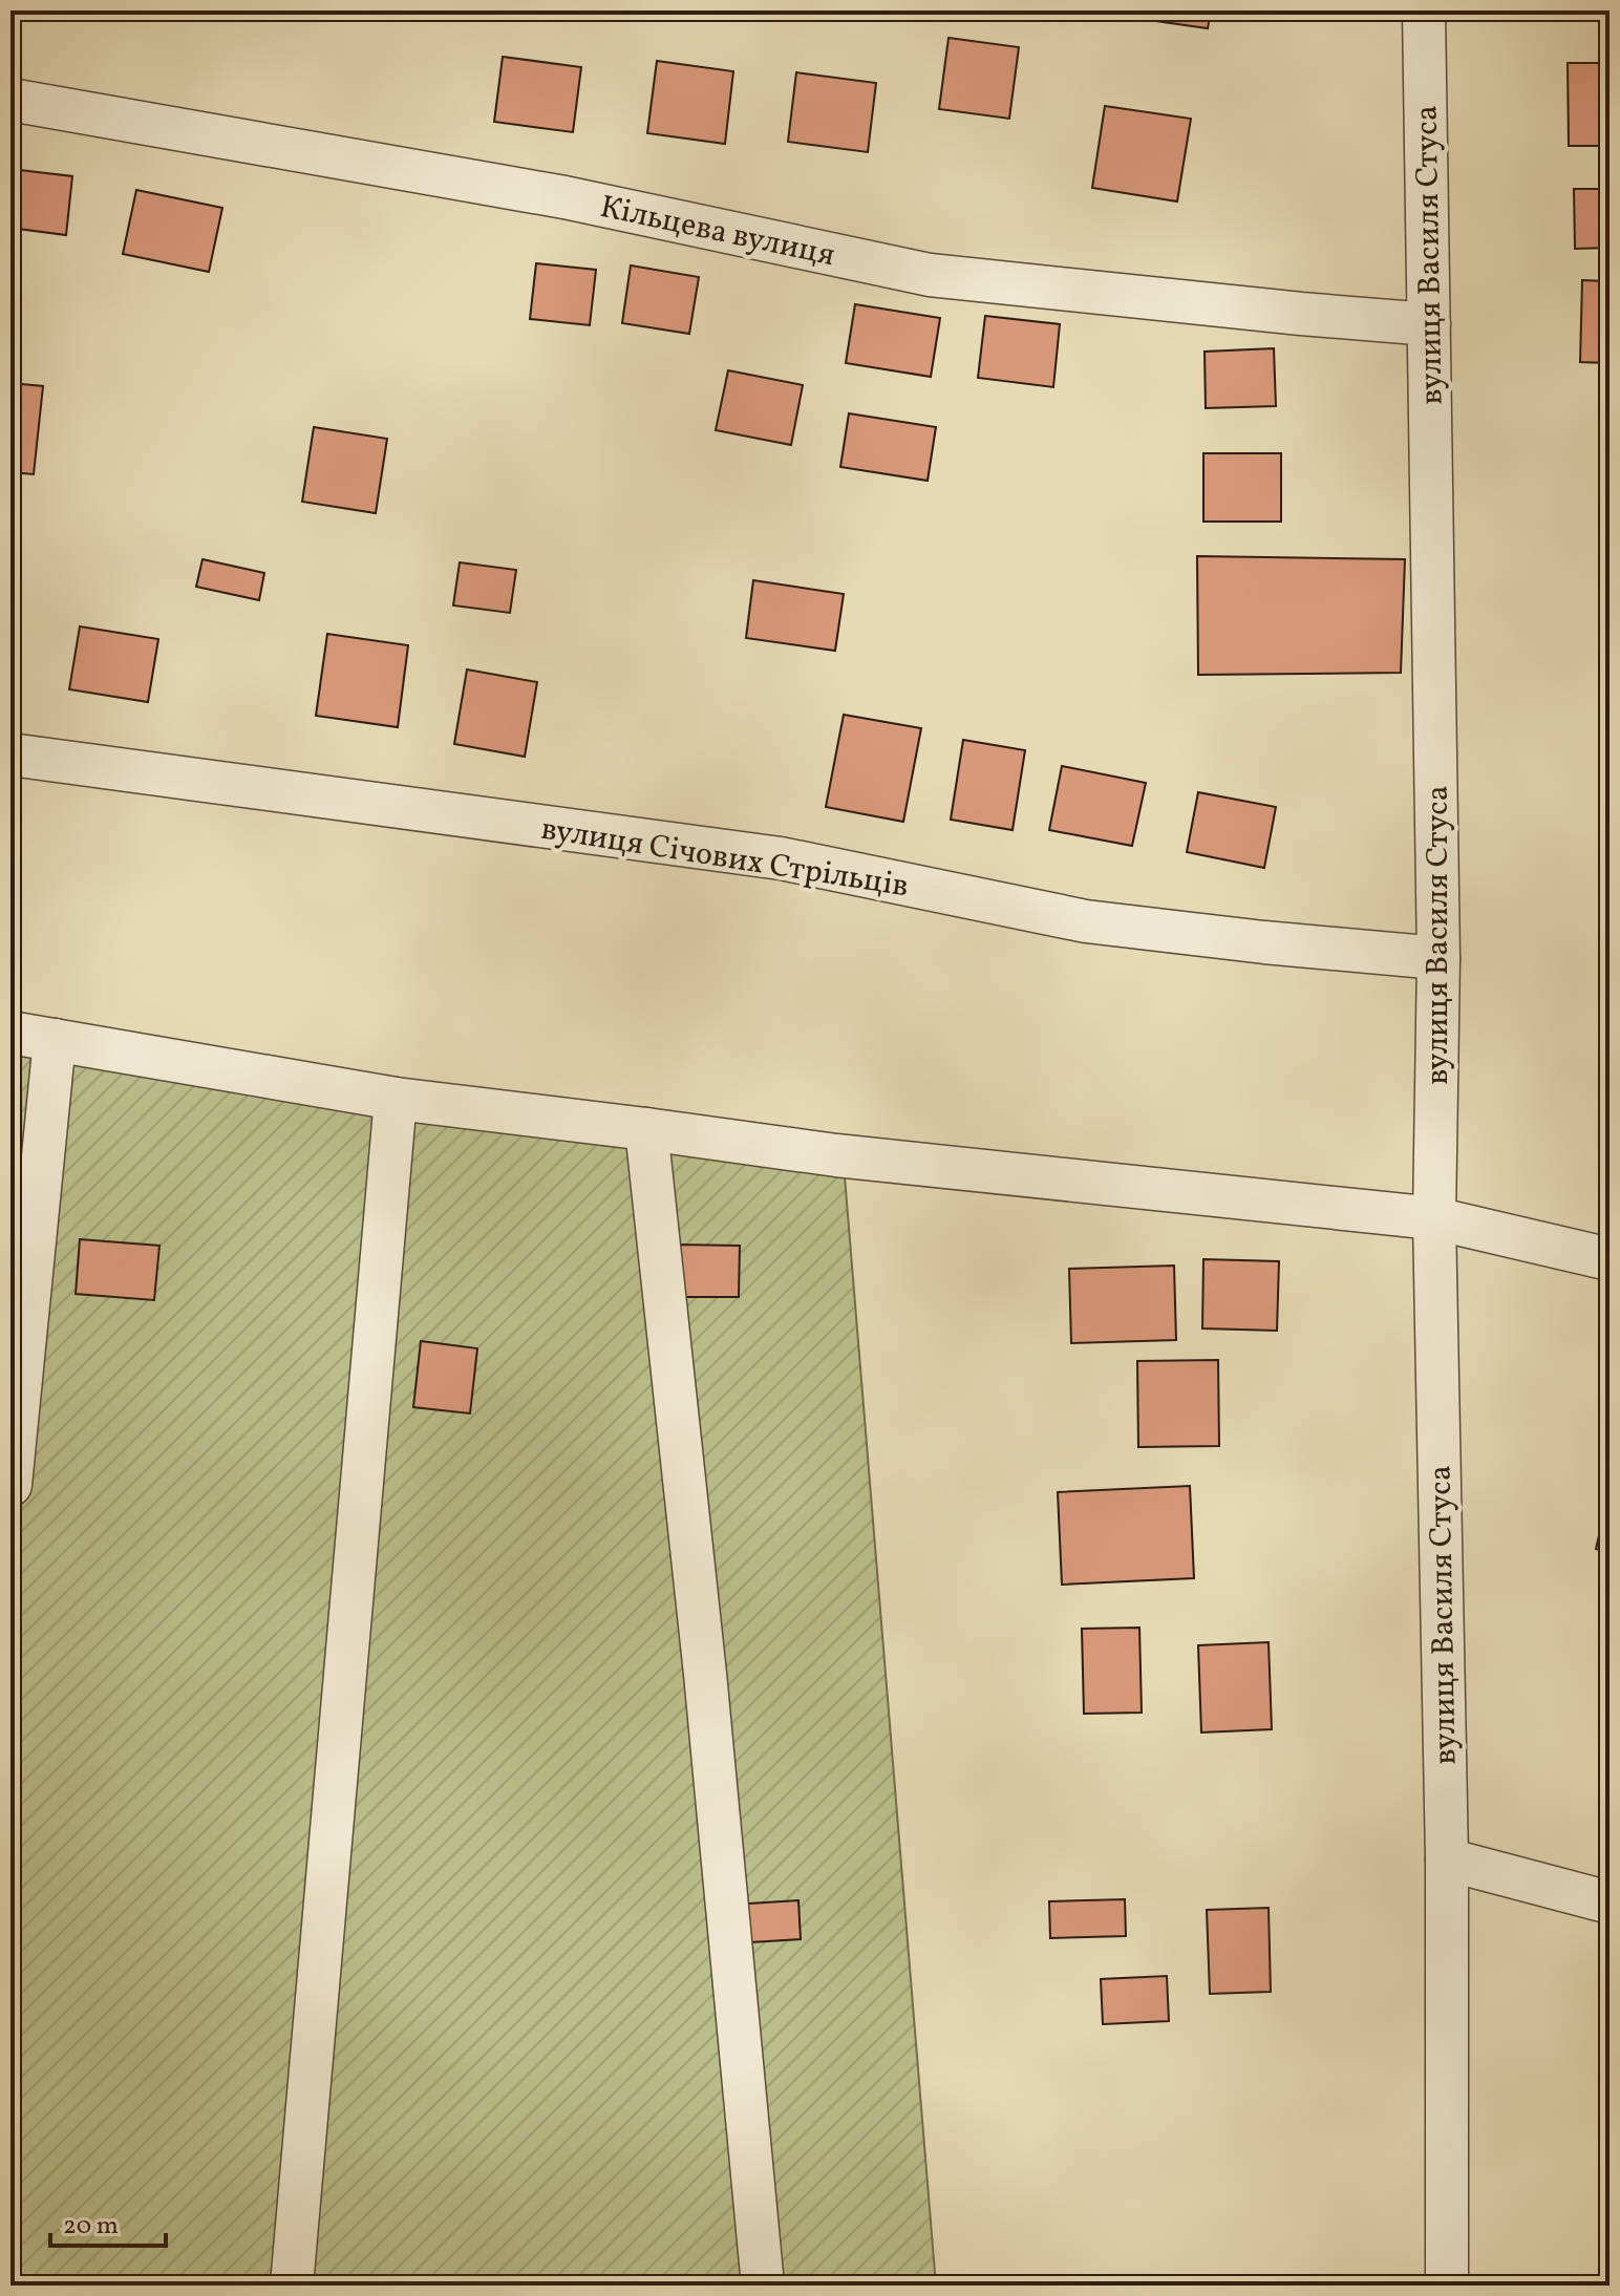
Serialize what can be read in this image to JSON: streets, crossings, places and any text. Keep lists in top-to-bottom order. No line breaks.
{"streets":{"street":["Кільцева вулиця","вулиця Василя Стуса","вулиця Січових Стрільців"]},"crossings":[["Кільцева вулиця","вулиця Василя Стуса"],["вулиця Василя Стуса","вулиця Січових Стрільців"]],"scale_bar":"20 m"}
